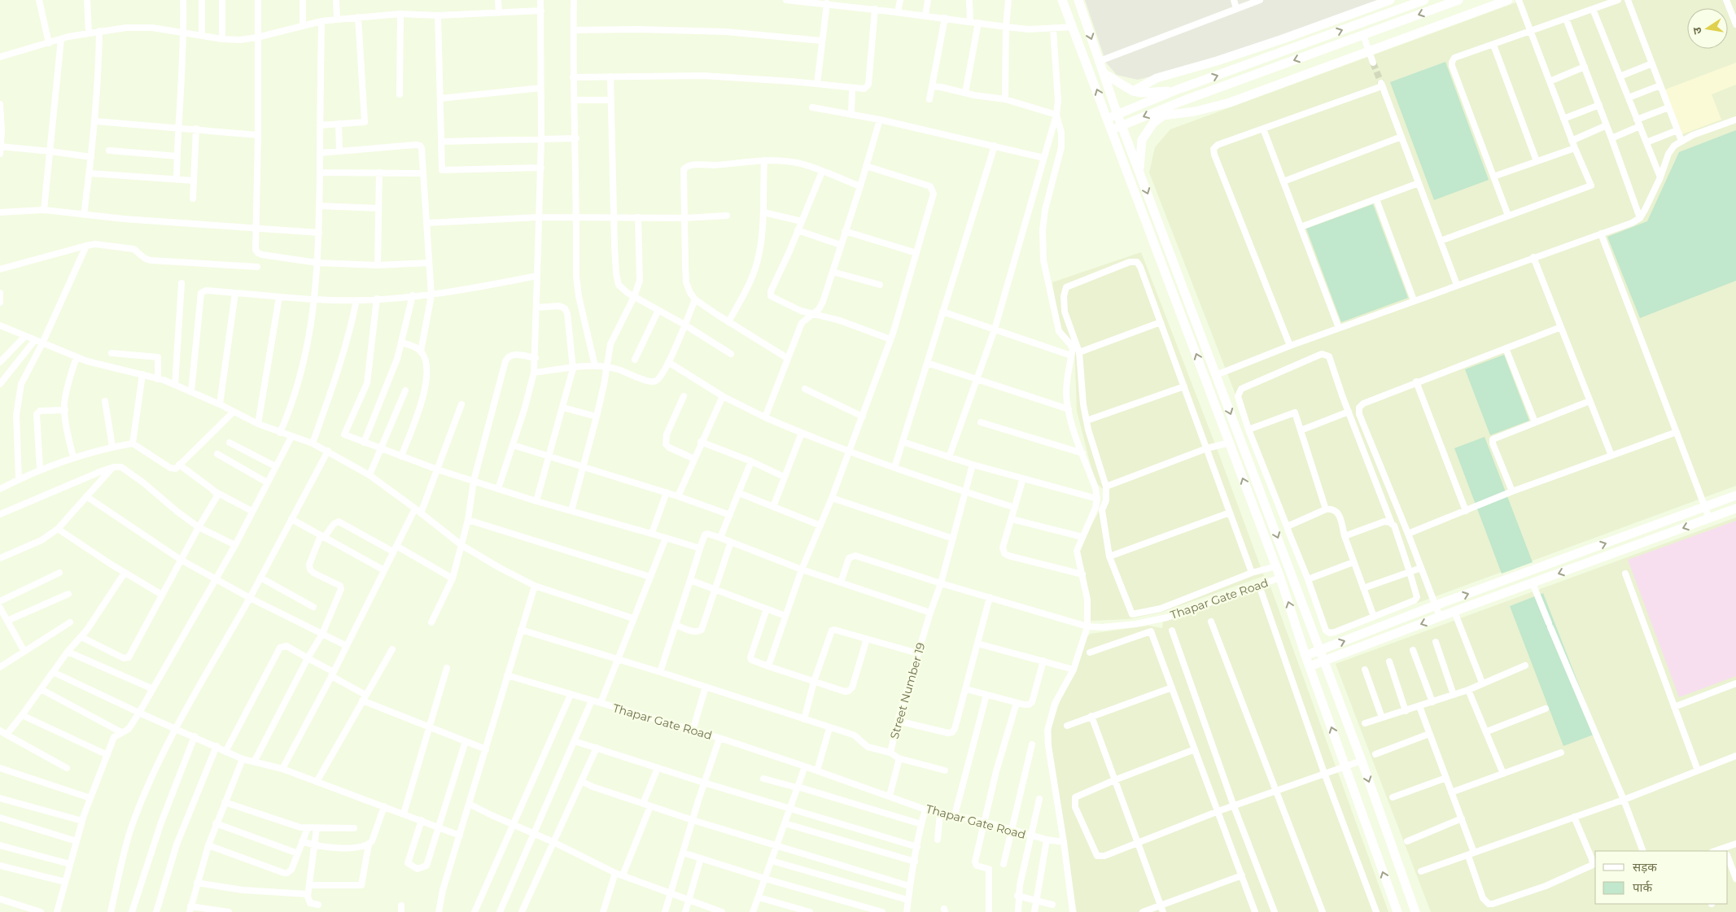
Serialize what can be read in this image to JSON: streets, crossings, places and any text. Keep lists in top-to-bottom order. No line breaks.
{"streets":{"street":["Thapar Gate Road","Street Number 19"]},"crossings":[["Thapar Gate Road","Street Number 19"]],"legend":["सड़क","पार्क"],"north":"left"}
